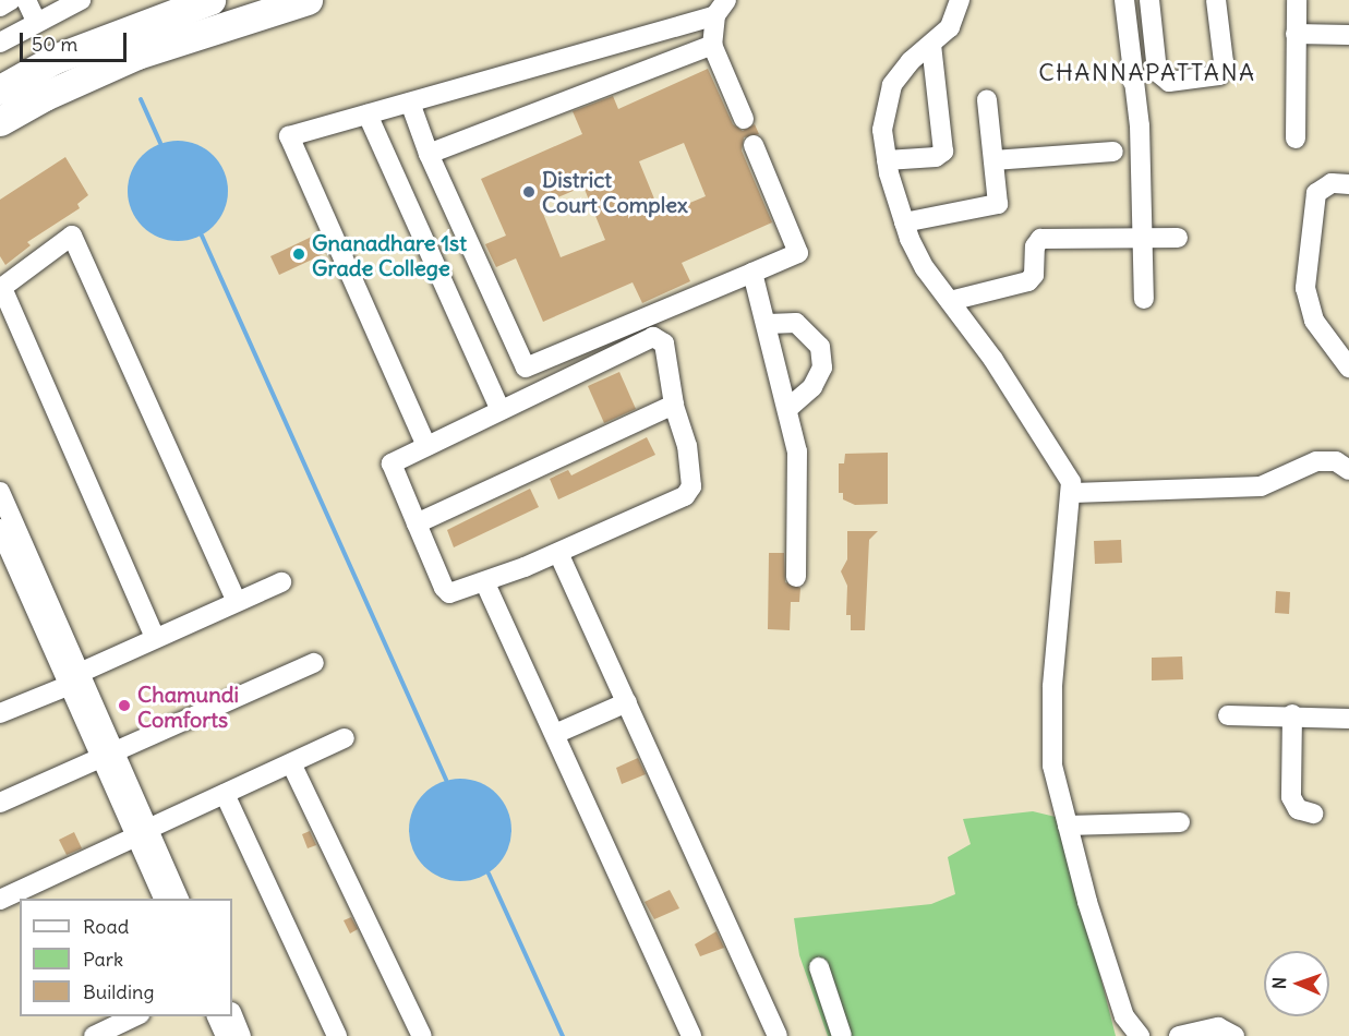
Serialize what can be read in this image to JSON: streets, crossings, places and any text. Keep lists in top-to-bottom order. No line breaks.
{"districts":["CHANNAPATTANA"],"places":["District Court Complex","Gnanadhare 1st Grade College","Chamundi Comforts"],"legend":["Road","Park","Building"],"scale_bar":"50 m","north":"left"}
